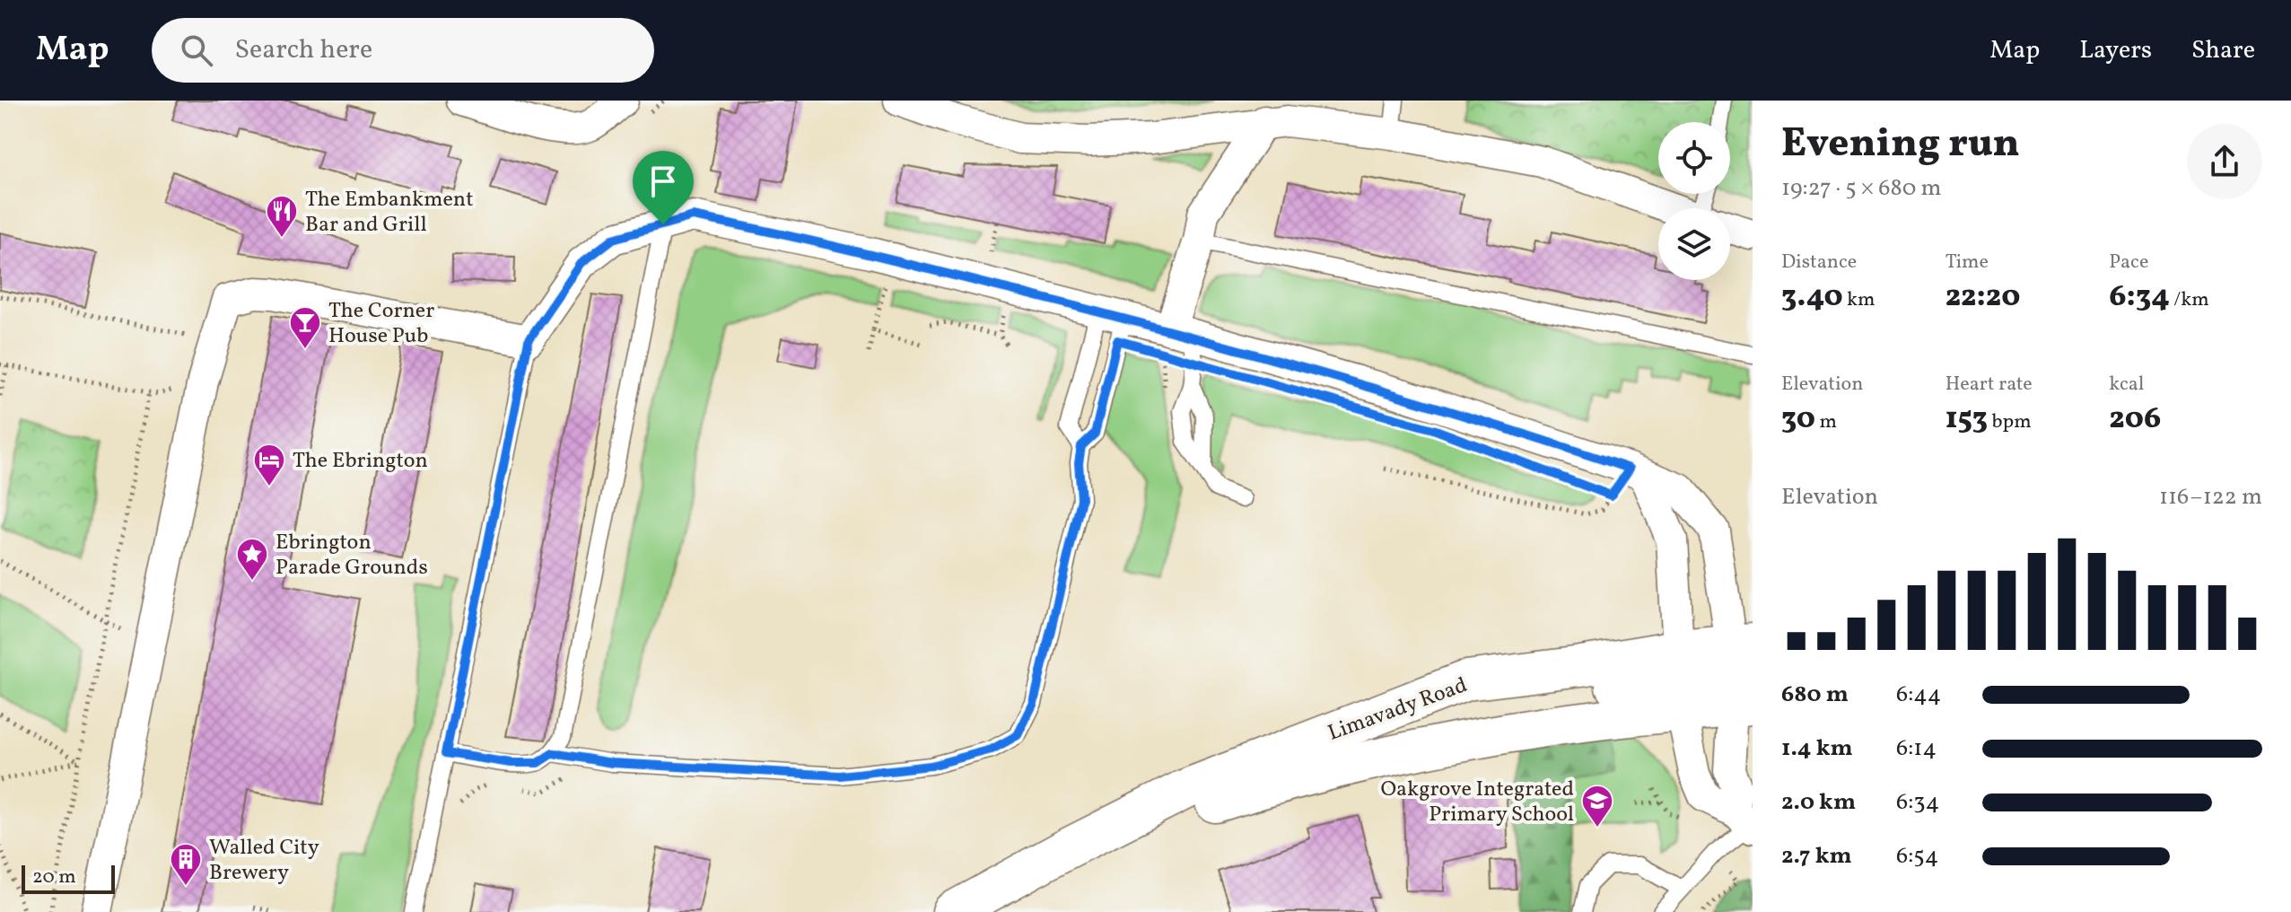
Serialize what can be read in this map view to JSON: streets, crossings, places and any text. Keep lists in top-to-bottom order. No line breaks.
{"streets":{"highway":["Limavady Road"]},"places":{"restaurant":["The Embankment Bar and Grill"],"bar":["The Corner House Pub"],"hotel":["The Ebrington"],"place":["Ebrington Parade Grounds"],"school or university":["Oakgrove Integrated Primary School"],"building":["Walled City Brewery"]},"scale_bar":"20 m","page":{"header":"Map","search":"Search here","nav":["Map","Layers","Share"],"heading":["Evening run","19:27 · 5 × 680 m"],"stats":[["Distance","3.40 km"],["Time","22:20"],["Pace","6:34 /km"],["Elevation","30 m"],["Heart rate","153 bpm"],["kcal","206"]],"chart":["Elevation","116–122 m"],"list":[{"name":"680 m","note":"6:44"},{"name":"1.4 km","note":"6:14"},{"name":"2.0 km","note":"6:34"},{"name":"2.7 km","note":"6:54"}],"scale":"20 m"}}
